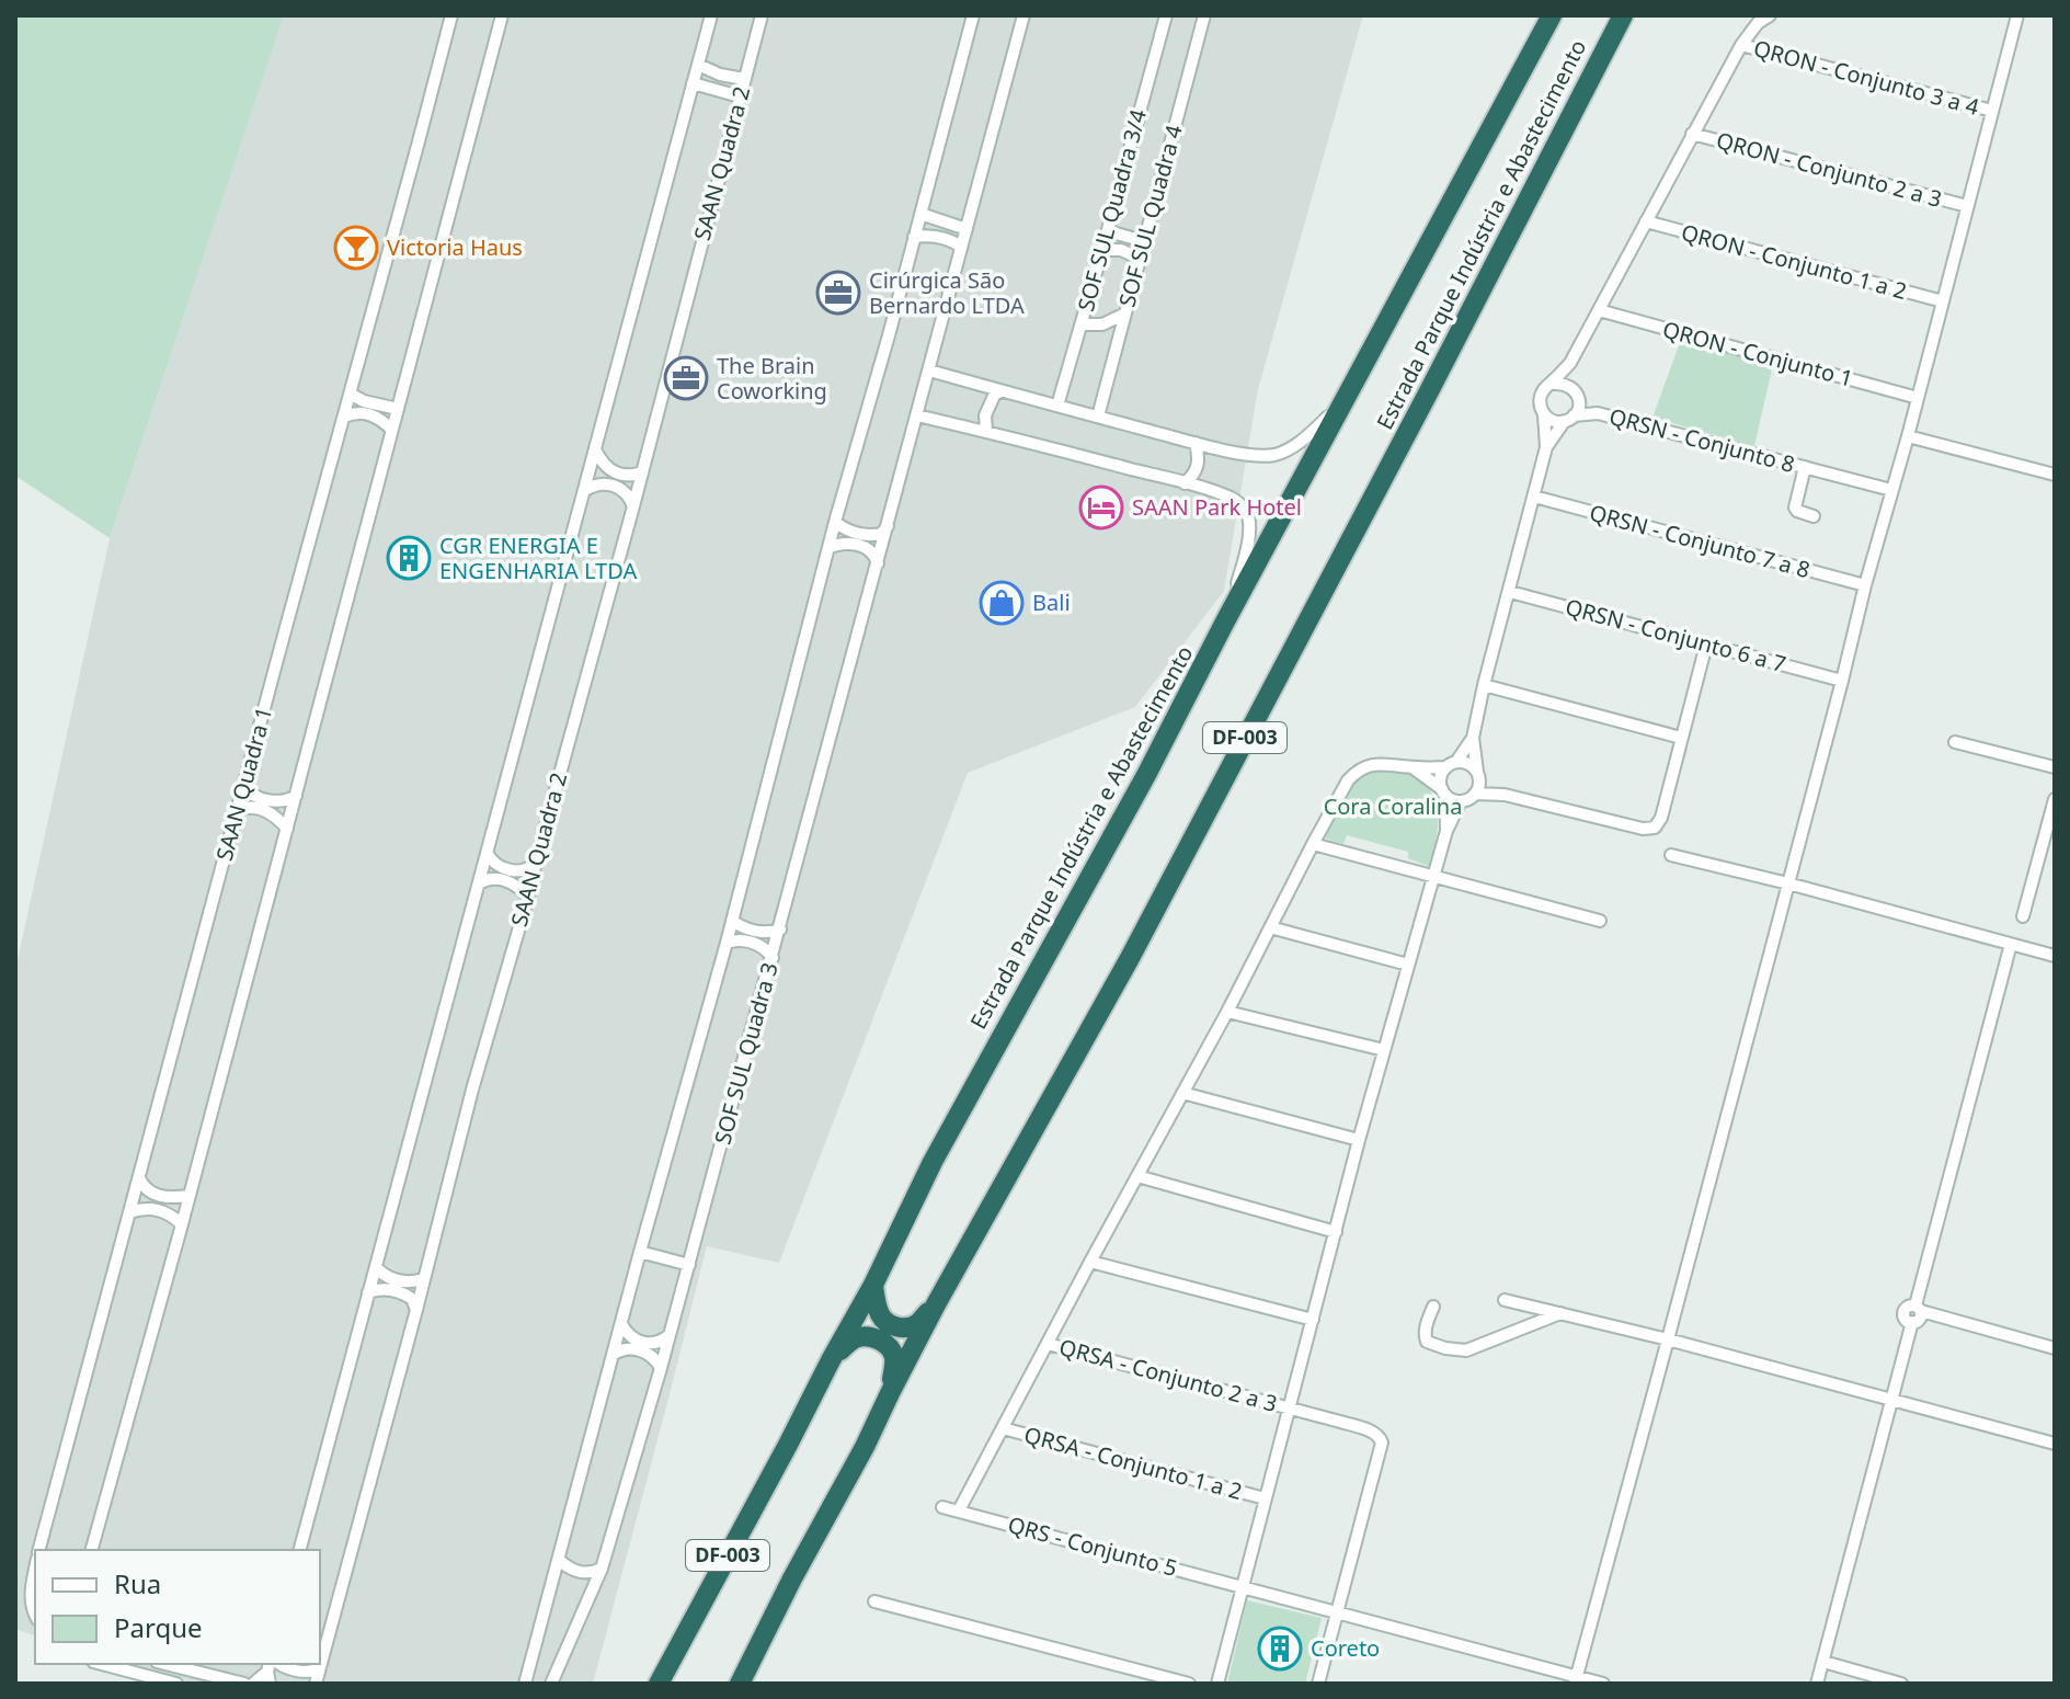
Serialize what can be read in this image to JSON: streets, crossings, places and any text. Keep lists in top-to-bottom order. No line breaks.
{"streets":{"highway":["Estrada Parque Indústria e Abastecimento","DF-003"],"street":["QRON - Conjunto 3 a 4","SAAN Quadra 2","QRON - Conjunto 2 a 3","SOF SUL Quadra 3/4","SOF SUL Quadra 4","QRON - Conjunto 1 a 2","QRON - Conjunto 1","QRSN - Conjunto 8","QRSN - Conjunto 7 a 8","QRSN - Conjunto 6 a 7","SAAN Quadra 1","SOF SUL Quadra 3","QRSA - Conjunto 2 a 3","QRSA - Conjunto 1 a 2","QRS - Conjunto 5"]},"crossings":[["QRSA - Conjunto 2 a 3","QRS - Conjunto 5"]],"parks":["Cora Coralina"],"places":{"bar":["Victoria Haus"],"office":["Cirúrgica São Bernardo LTDA","The Brain Coworking"],"hotel":["SAAN Park Hotel"],"building":["CGR ENERGIA E ENGENHARIA LTDA","Coreto"],"shop":["Bali"]},"legend":["Rua","Parque"]}
